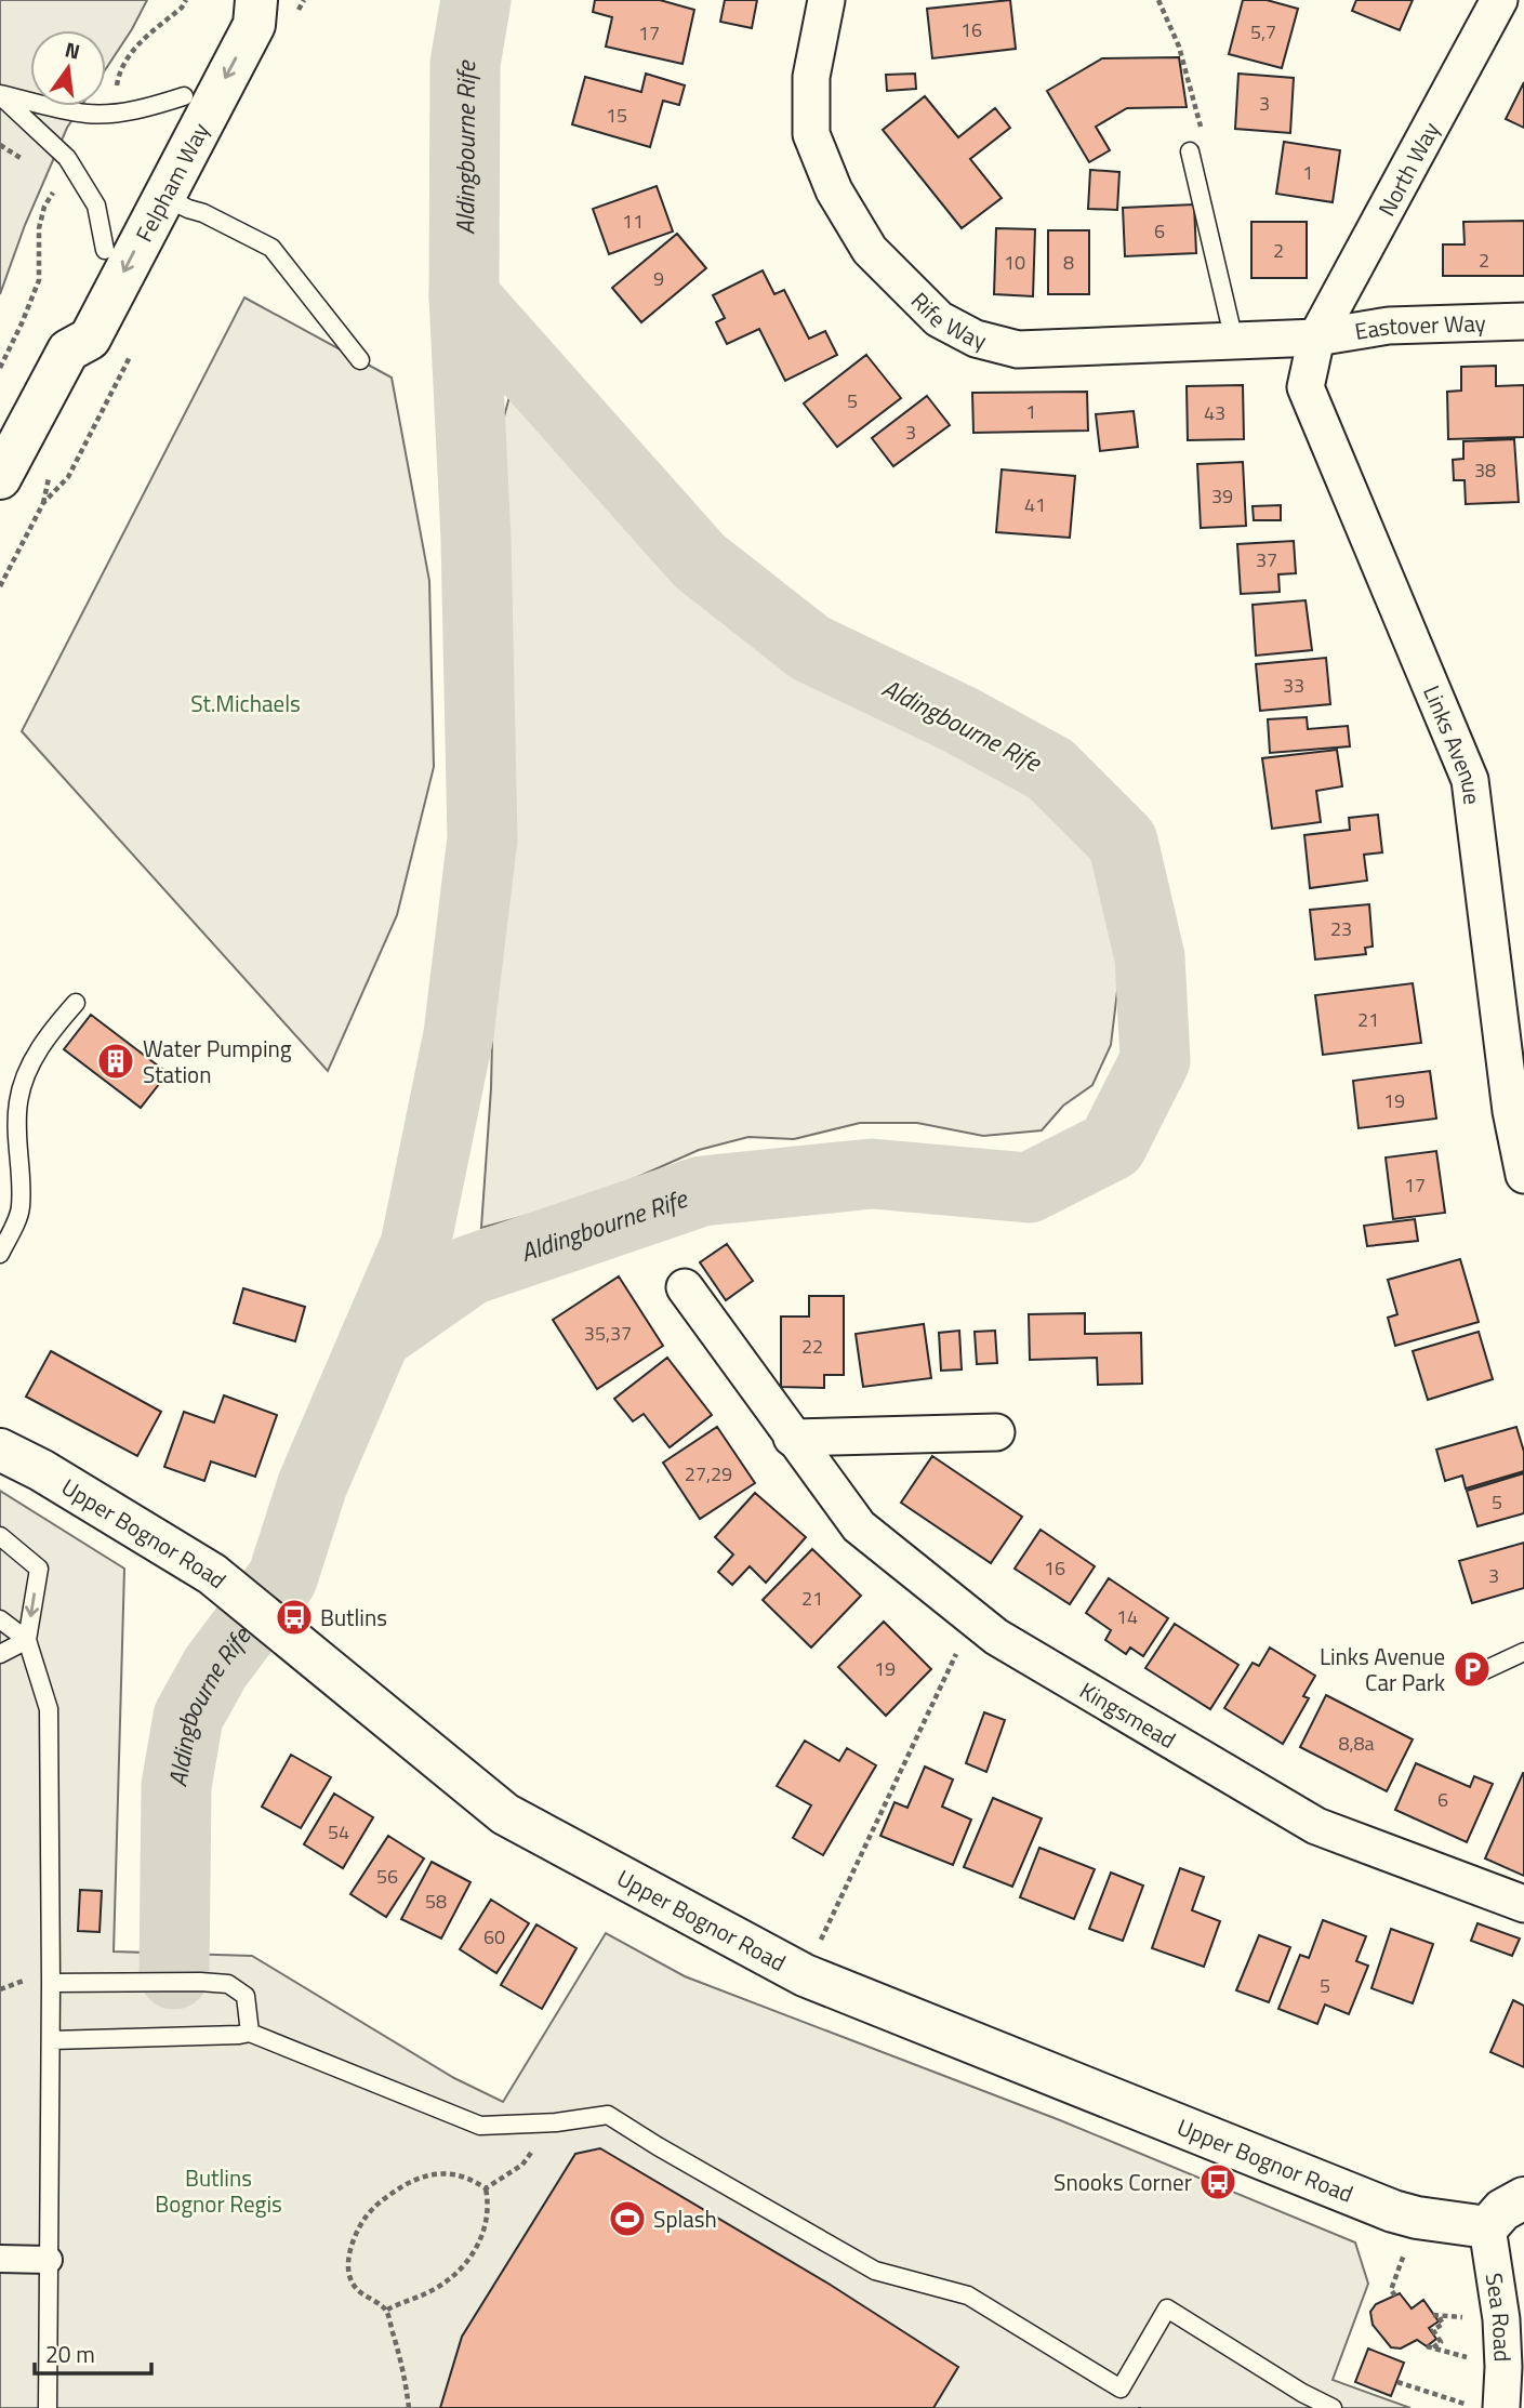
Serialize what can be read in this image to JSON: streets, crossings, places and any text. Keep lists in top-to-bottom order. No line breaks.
{"streets":{"street":["North Way","Felpham Way","Rife Way","Eastover Way","Links Avenue","Upper Bognor Road","Kingsmead","Sea Road"]},"crossings":[["North Way","Rife Way"],["North Way","Eastover Way"],["North Way","Links Avenue"],["Rife Way","Eastover Way"],["Rife Way","Links Avenue"],["Eastover Way","Links Avenue"],["Upper Bognor Road","Sea Road"]],"water":["Aldingbourne Rife"],"parks":["St.Michaels","Butlins Bognor Regis"],"places":{"building":["Water Pumping Station"],"bus stop":["Butlins","Snooks Corner"],"parking":["Links Avenue Car Park"],"sports":["Splash"]},"house_numbers":["16","5,7","17","3","15","1","11","6","2","2","10","8","9","5","1","43","3","38","39","41","37","33","23","21","19","17","35,37","22","27,29","5","16","3","21","14","19","8,8a","6","54","56","58","60","5"],"scale_bar":"20 m","north":"top"}
